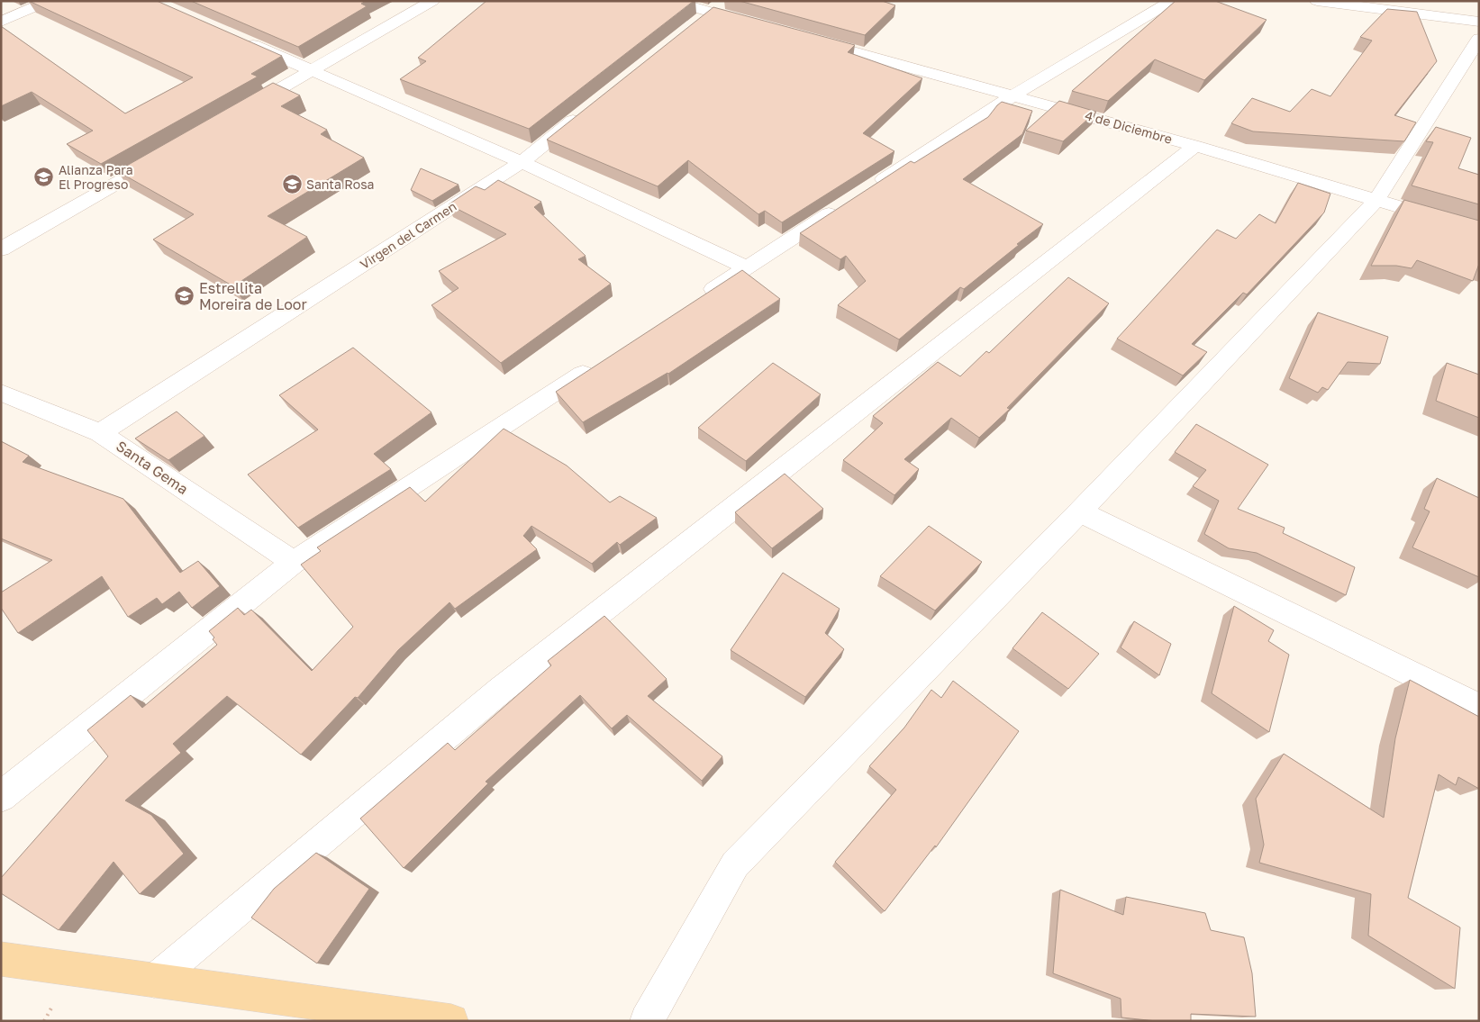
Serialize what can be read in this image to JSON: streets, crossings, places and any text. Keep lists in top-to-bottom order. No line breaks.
{"streets":{"street":["4 de Diciembre","Virgen del Carmen","Santa Gema"]},"crossings":[["Virgen del Carmen","Santa Gema"]],"places":{"school or university":["Alianza Para El Progreso","Santa Rosa","Estrellita Moreira de Loor"]}}
